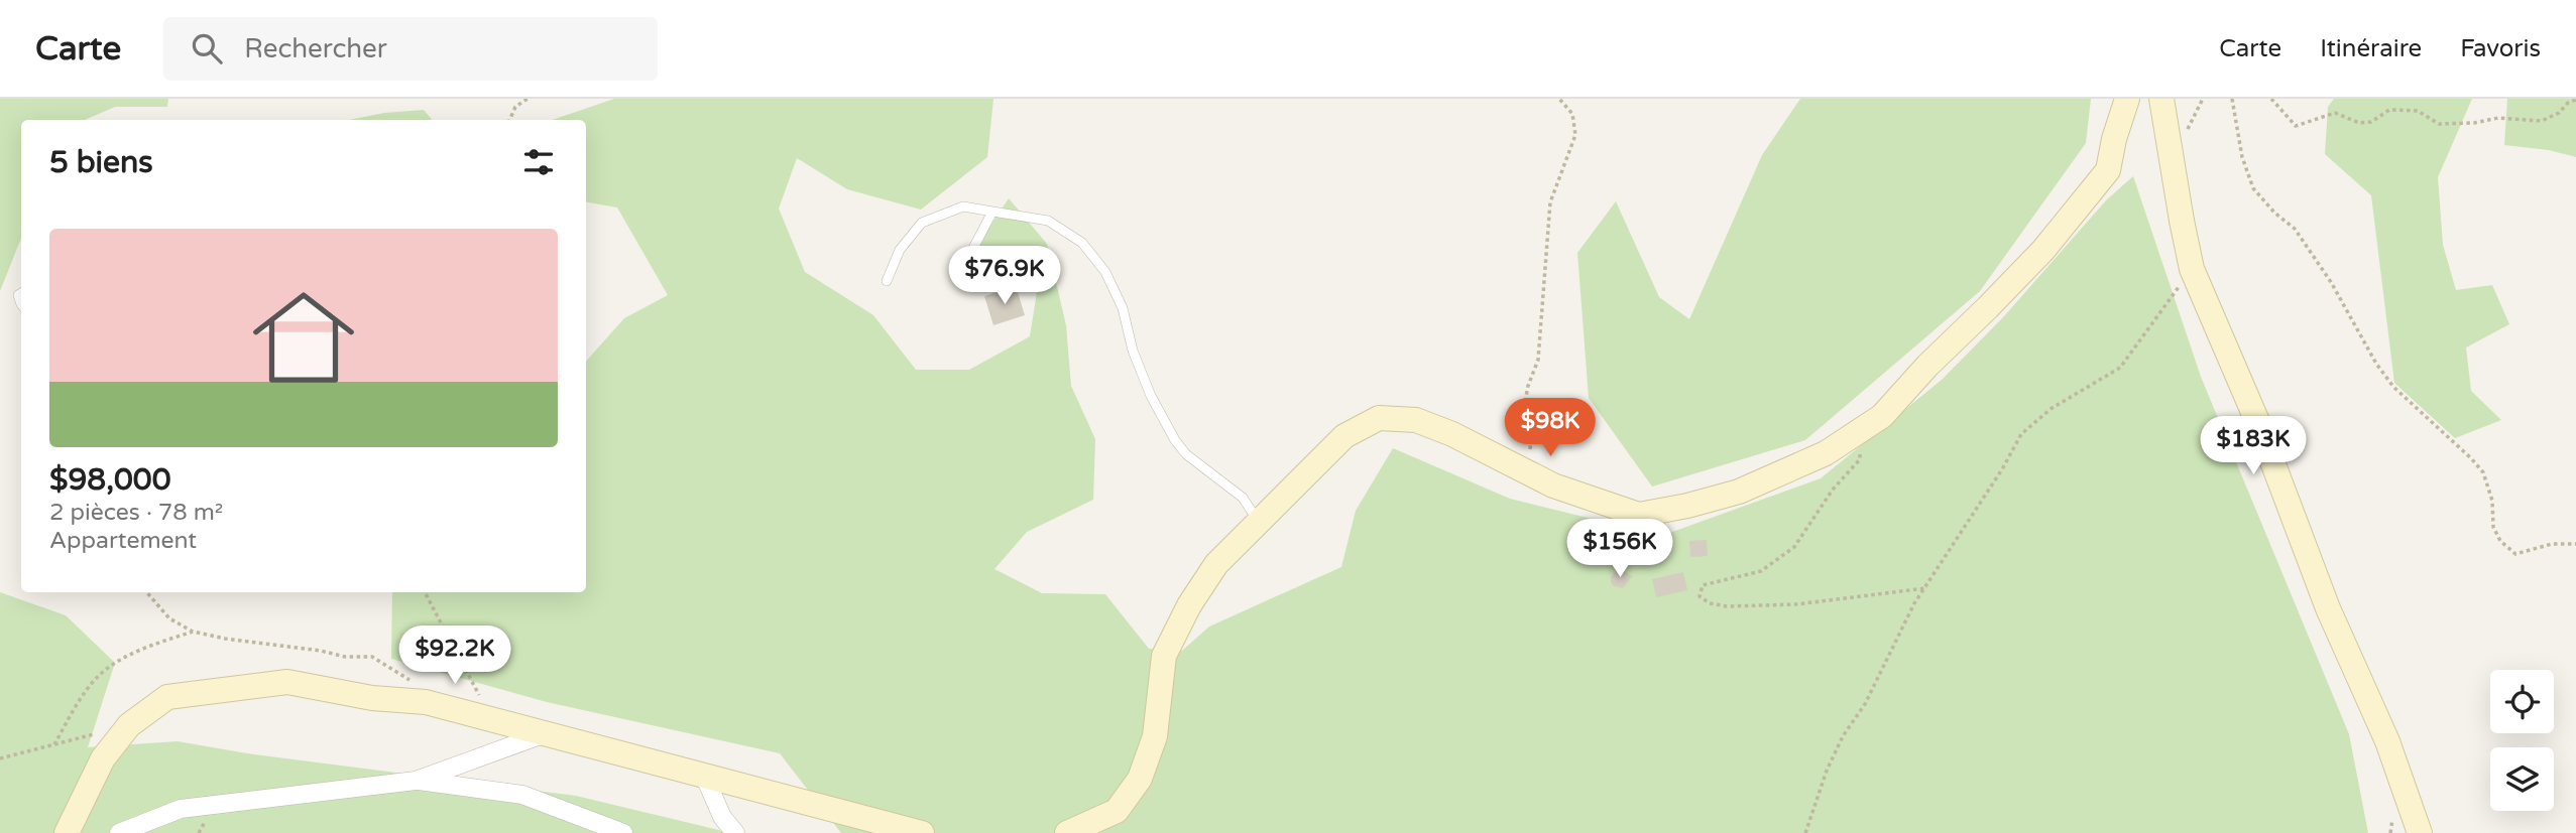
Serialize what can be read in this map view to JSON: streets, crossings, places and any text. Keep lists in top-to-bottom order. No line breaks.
{"page":{"header":"Carte","search":"Rechercher","nav":["Carte","Itinéraire","Favoris"],"heading":"5 biens","list":[{"name":"$98,000","note":"2 pièces · 78 m² · Appartement"}],"price":["$76.9K","$98K","$183K","$156K","$92.2K"]}}
